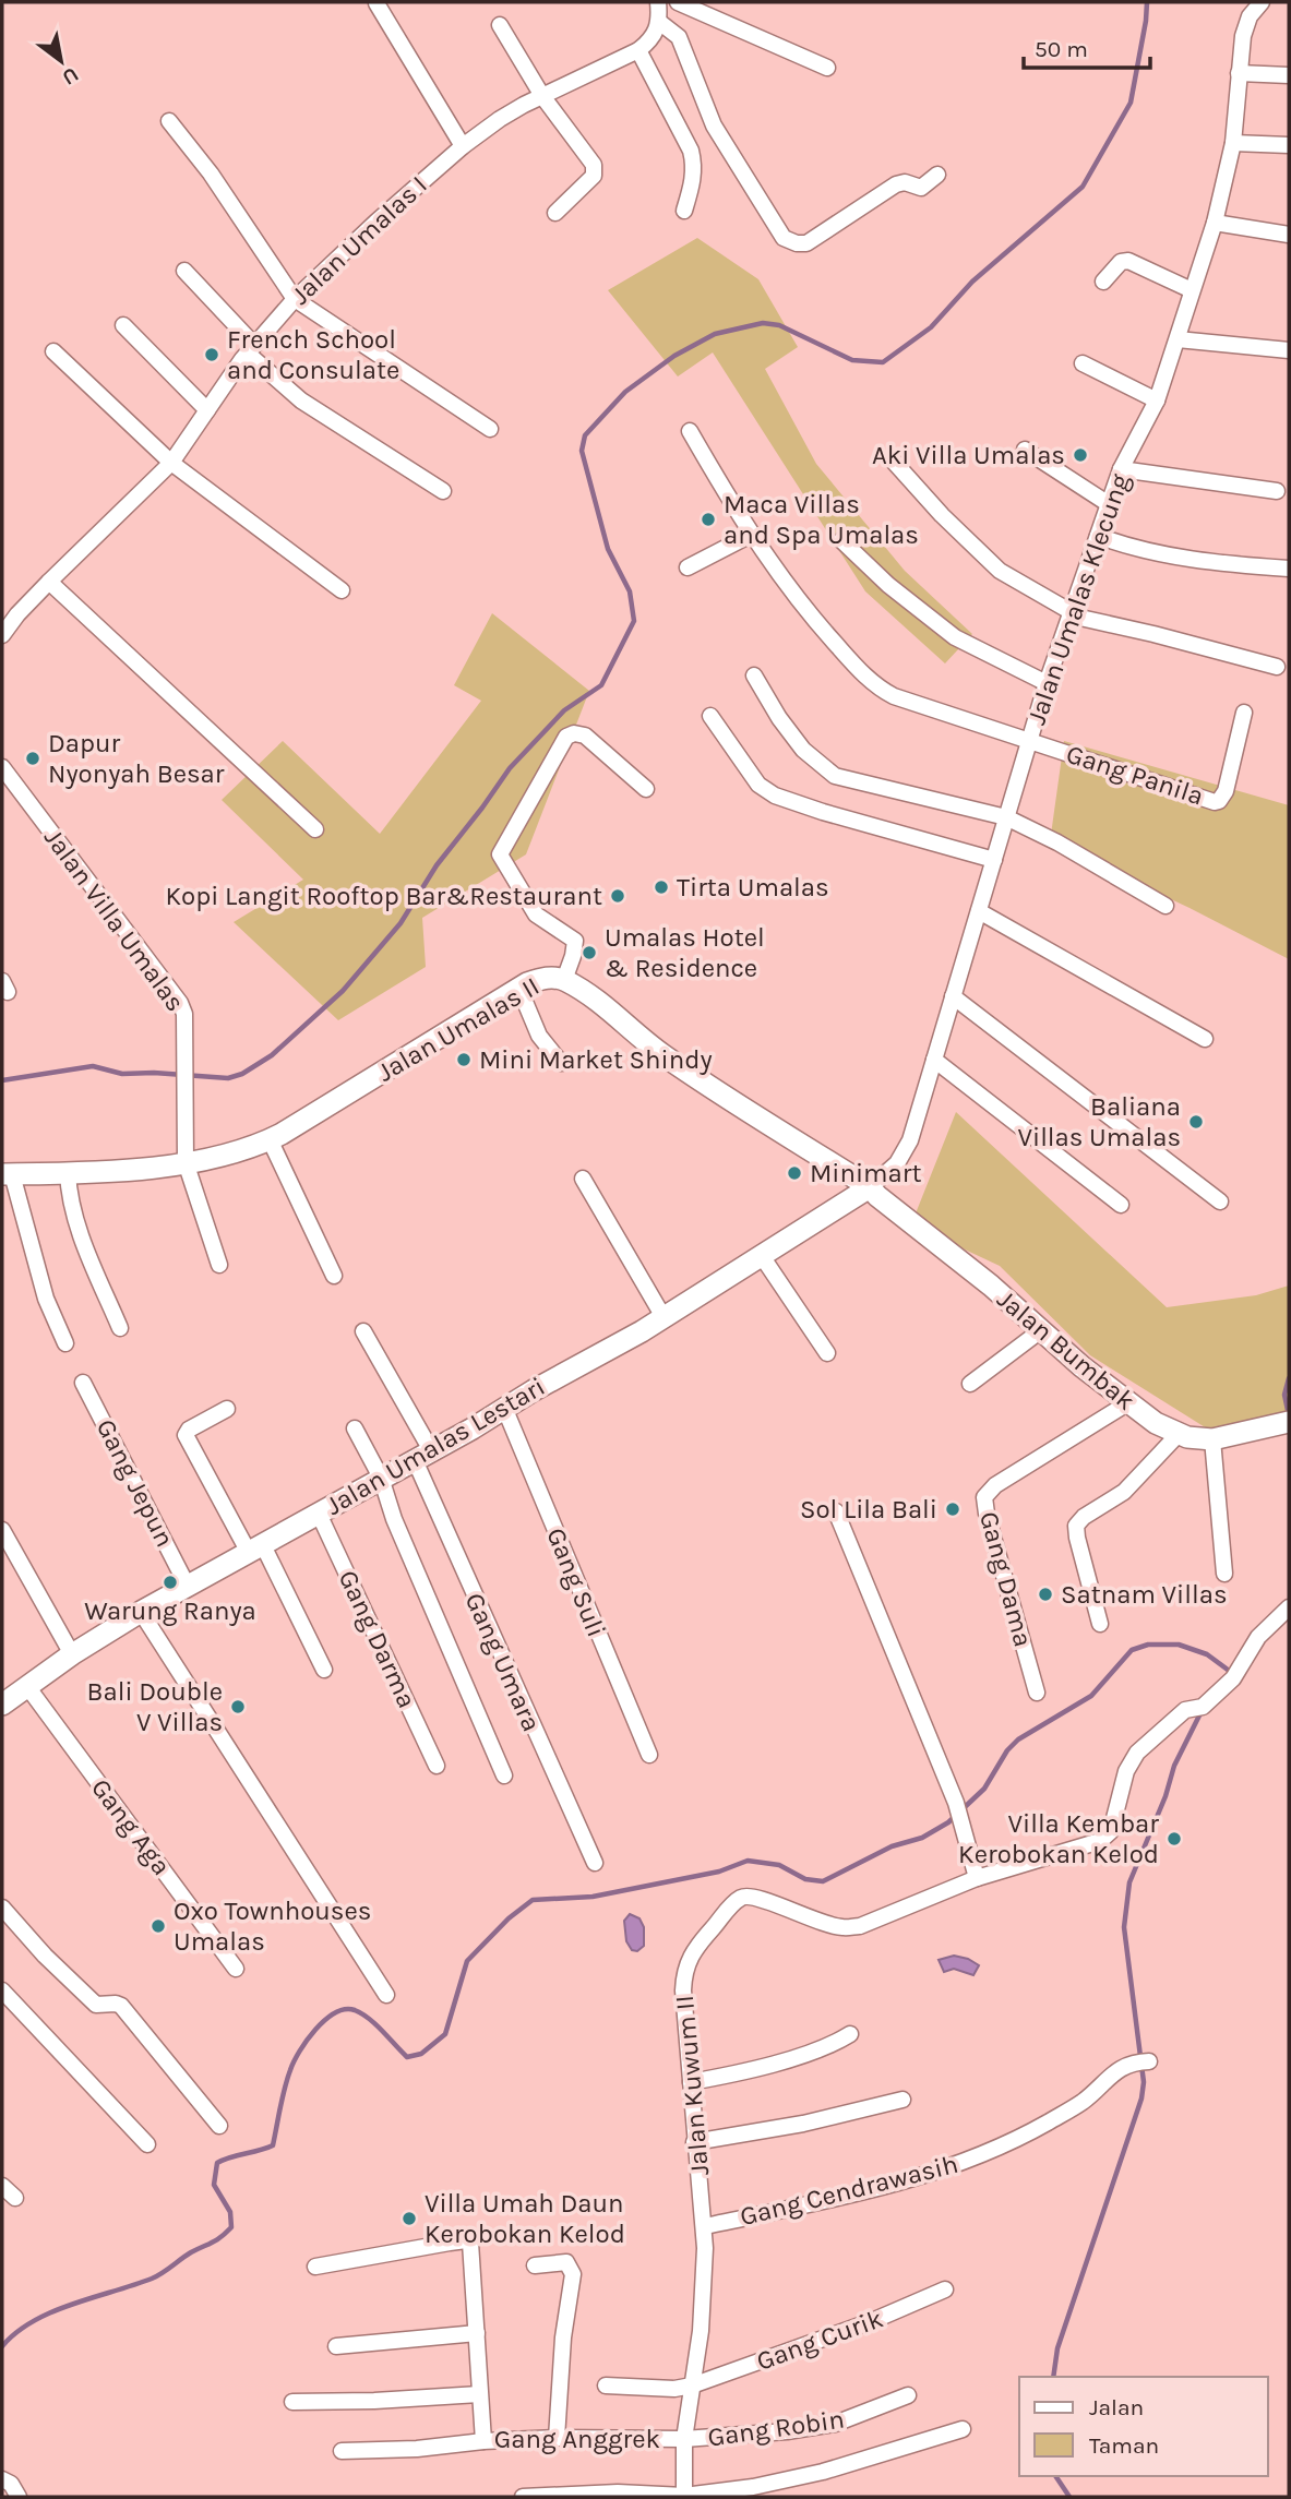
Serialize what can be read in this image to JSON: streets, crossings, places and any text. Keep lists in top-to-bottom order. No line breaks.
{"streets":{"street":["Jalan Umalas I","Jalan Umalas Klecung","Gang Panila","Jalan Villa Umalas","Jalan Umalas II","Jalan Bumbak","Jalan Umalas Lestari","Gang Jepun","Gang Dama","Gang Suli","Gang Darma","Gang Umara","Gang Aga","Jalan Kuwum II","Gang Cendrawasih","Gang Curik","Gang Robin","Gang Anggrek"]},"crossings":[["Jalan Umalas Klecung","Gang Panila"],["Jalan Umalas Klecung","Jalan Umalas II"],["Jalan Umalas Klecung","Jalan Bumbak"],["Jalan Umalas Klecung","Jalan Umalas Lestari"],["Jalan Villa Umalas","Jalan Umalas II"],["Jalan Umalas II","Jalan Bumbak"],["Jalan Umalas II","Jalan Umalas Lestari"],["Jalan Bumbak","Jalan Umalas Lestari"],["Jalan Bumbak","Gang Dama"],["Jalan Umalas Lestari","Gang Jepun"],["Jalan Umalas Lestari","Gang Suli"],["Jalan Umalas Lestari","Gang Darma"],["Jalan Umalas Lestari","Gang Umara"],["Jalan Umalas Lestari","Gang Aga"],["Jalan Kuwum II","Gang Cendrawasih"],["Jalan Kuwum II","Gang Curik"],["Jalan Kuwum II","Gang Robin"],["Jalan Kuwum II","Gang Anggrek"],["Gang Robin","Gang Anggrek"]],"places":["French School and Consulate","Aki Villa Umalas","Maca Villas and Spa Umalas","Dapur Nyonyah Besar","Tirta Umalas","Kopi Langit Rooftop Bar&Restaurant","Umalas Hotel & Residence","Mini Market Shindy","Baliana Villas Umalas","Minimart","Sol Lila Bali","Warung Ranya","Satnam Villas","Bali Double V Villas","Villa Kembar Kerobokan Kelod","Oxo Townhouses Umalas","Villa Umah Daun Kerobokan Kelod"],"legend":["Jalan","Taman"],"scale_bar":"50 m","north":"bottom right"}
